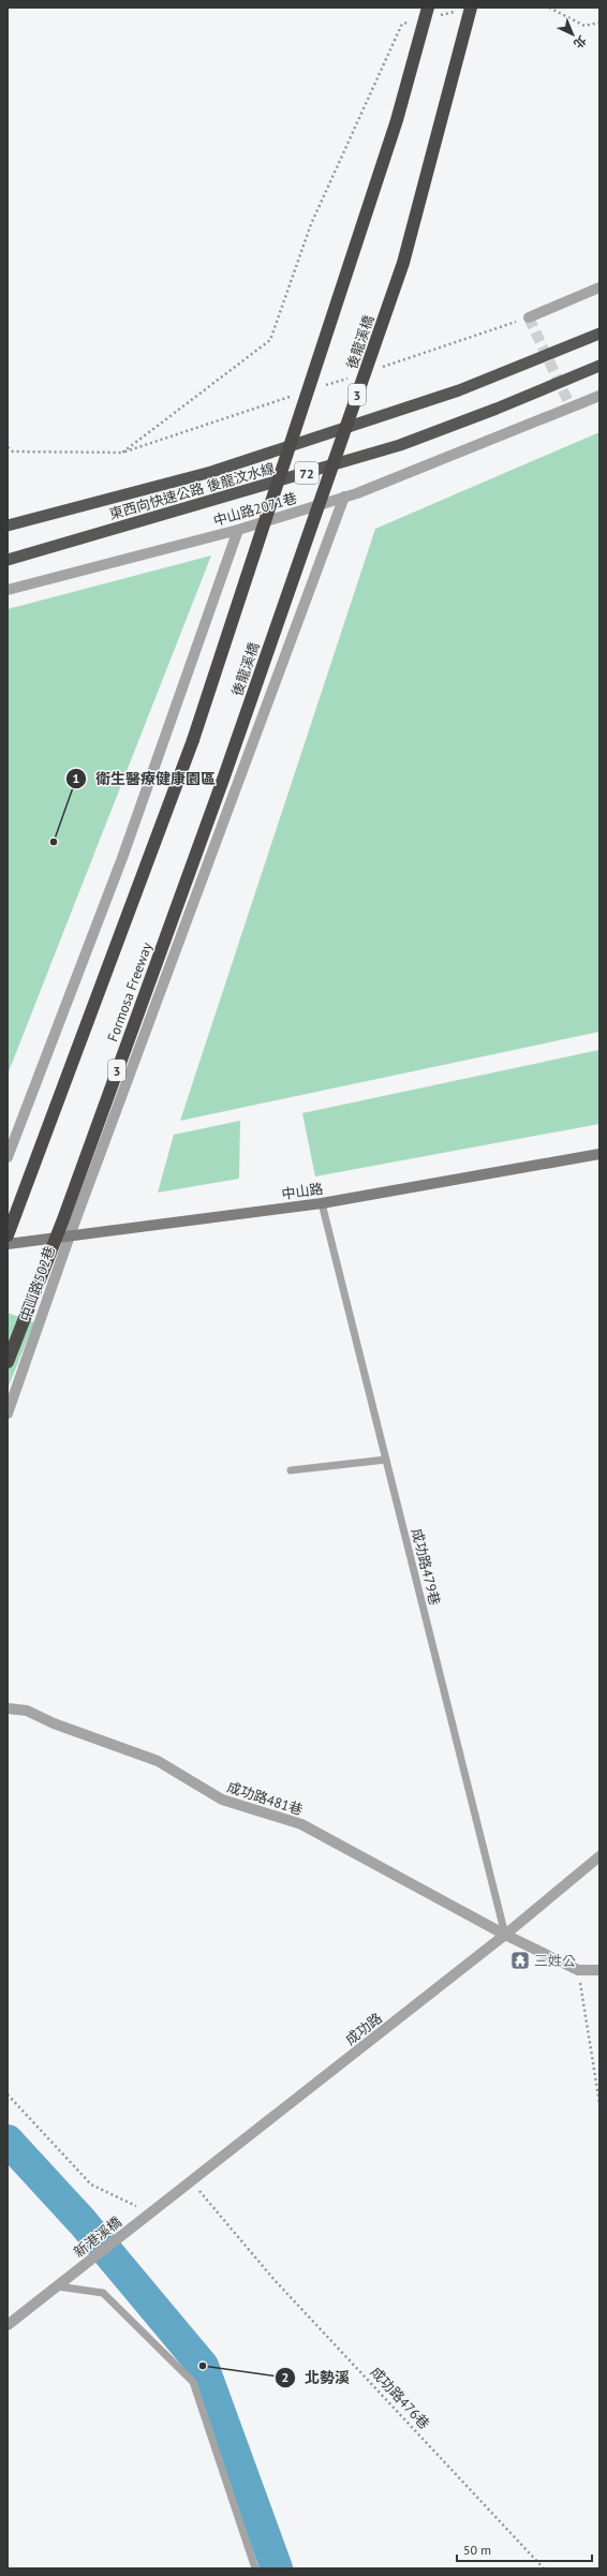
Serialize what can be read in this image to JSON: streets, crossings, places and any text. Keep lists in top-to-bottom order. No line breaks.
{"streets":{"highway":["後龍溪橋","3","72","東西向快速公路 後龍汶水線","Formosa Freeway"],"main road":["中山路"],"street":["中山路2071巷","中山路502巷","成功路481巷","成功路","新港溪橋"],"lane":["成功路479巷"],"path":["成功路476巷"]},"crossings":[["後龍溪橋","Formosa Freeway"],["中山路2071巷","中山路502巷"],["中山路","中山路502巷"],["中山路","成功路479巷"],["成功路479巷","成功路481巷"],["成功路479巷","成功路"],["成功路481巷","成功路"],["成功路","新港溪橋"],["成功路","成功路476巷"]],"places":{"other":["衛生醫療健康園區","北勢溪"],"temple":["三姓公"]},"scale_bar":"50 m","north":"bottom right"}
